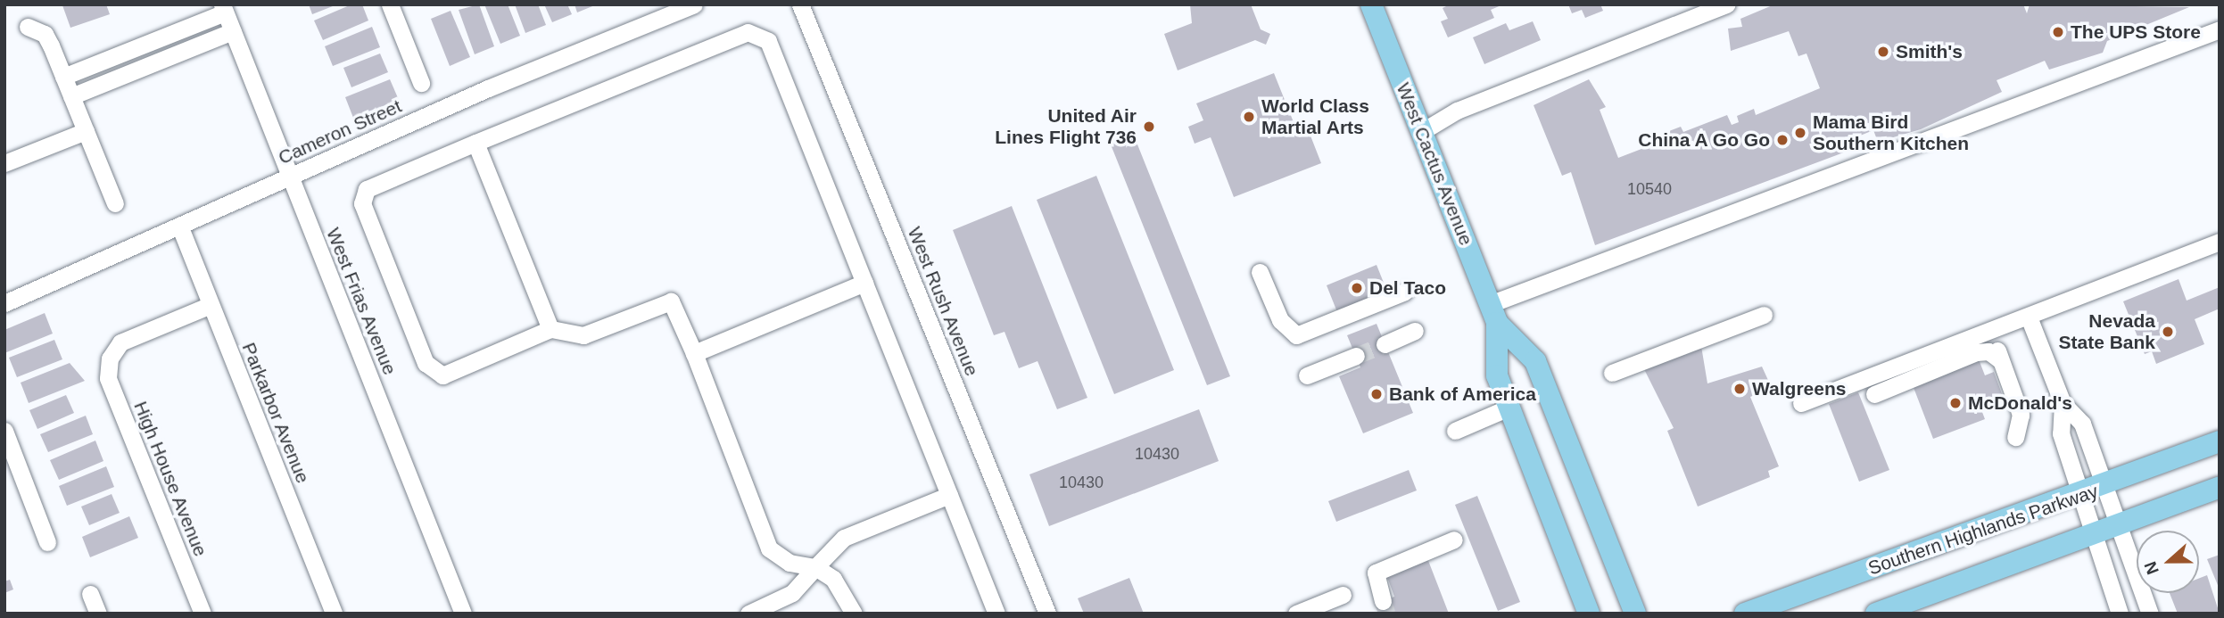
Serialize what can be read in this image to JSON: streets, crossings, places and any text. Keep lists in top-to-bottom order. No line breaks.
{"streets":{"main road":["West Cactus Avenue","Southern Highlands Parkway"],"street":["Cameron Street","West Frias Avenue","West Rush Avenue","Parkarbor Avenue","High House Avenue"]},"crossings":[["Cameron Street","West Frias Avenue"],["Cameron Street","Parkarbor Avenue"],["Parkarbor Avenue","High House Avenue"]],"places":["The UPS Store","Smith's","World Class Martial Arts","United Air Lines Flight 736","Mama Bird Southern Kitchen","China A Go Go","Del Taco","Nevada State Bank","Walgreens","Bank of America","McDonald's"],"house_numbers":["10540","10430","10430"],"north":"left"}
